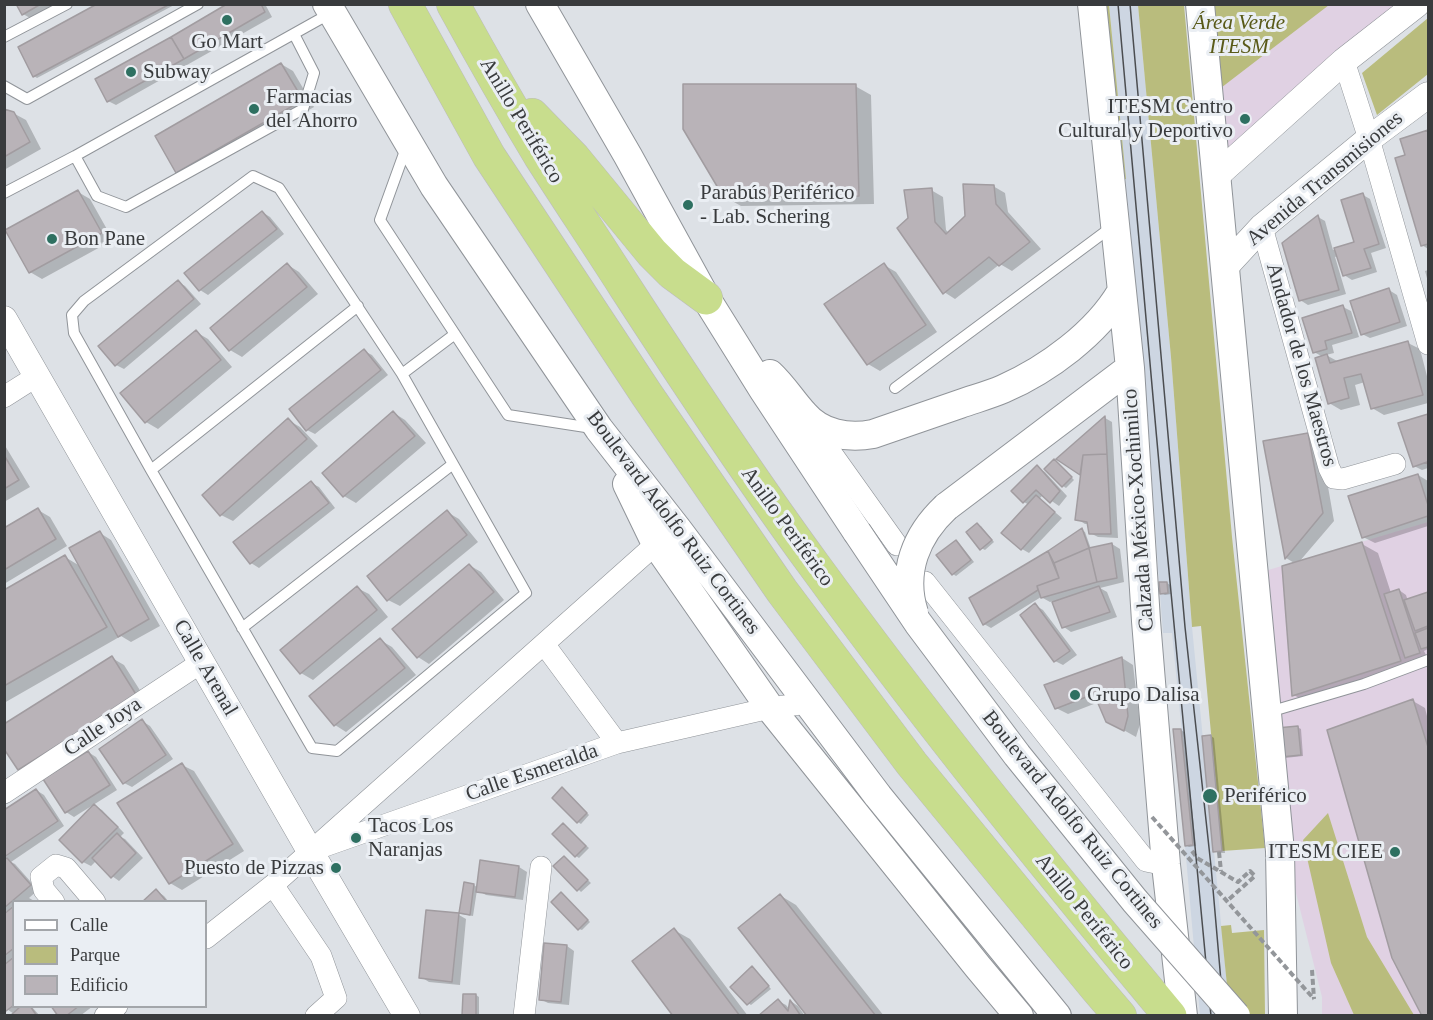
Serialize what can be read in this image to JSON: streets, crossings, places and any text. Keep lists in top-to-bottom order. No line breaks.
{"streets":{"highway":["Anillo Periférico"],"main road":["Calzada México-Xochimilco","Boulevard Adolfo Ruiz Cortines"],"street":["Avenida Transmisiones","Andador de los Maestros","Calle Arenal","Calle Joya","Calle Esmeralda"]},"crossings":[["Avenida Transmisiones","Andador de los Maestros"],["Boulevard Adolfo Ruiz Cortines","Calle Esmeralda"],["Calle Arenal","Calle Joya"],["Calle Arenal","Calle Esmeralda"]],"parks":["Área Verde ITESM"],"places":["Go Mart","Subway","Farmacias del Ahorro","ITESM Centro Cultural y Deportivo","Parabús Periférico - Lab. Schering","Bon Pane","Grupo Dalisa","Periférico","Tacos Los Naranjas","ITESM CIEE","Puesto de Pizzas"],"legend":["Calle","Parque","Edificio"]}
